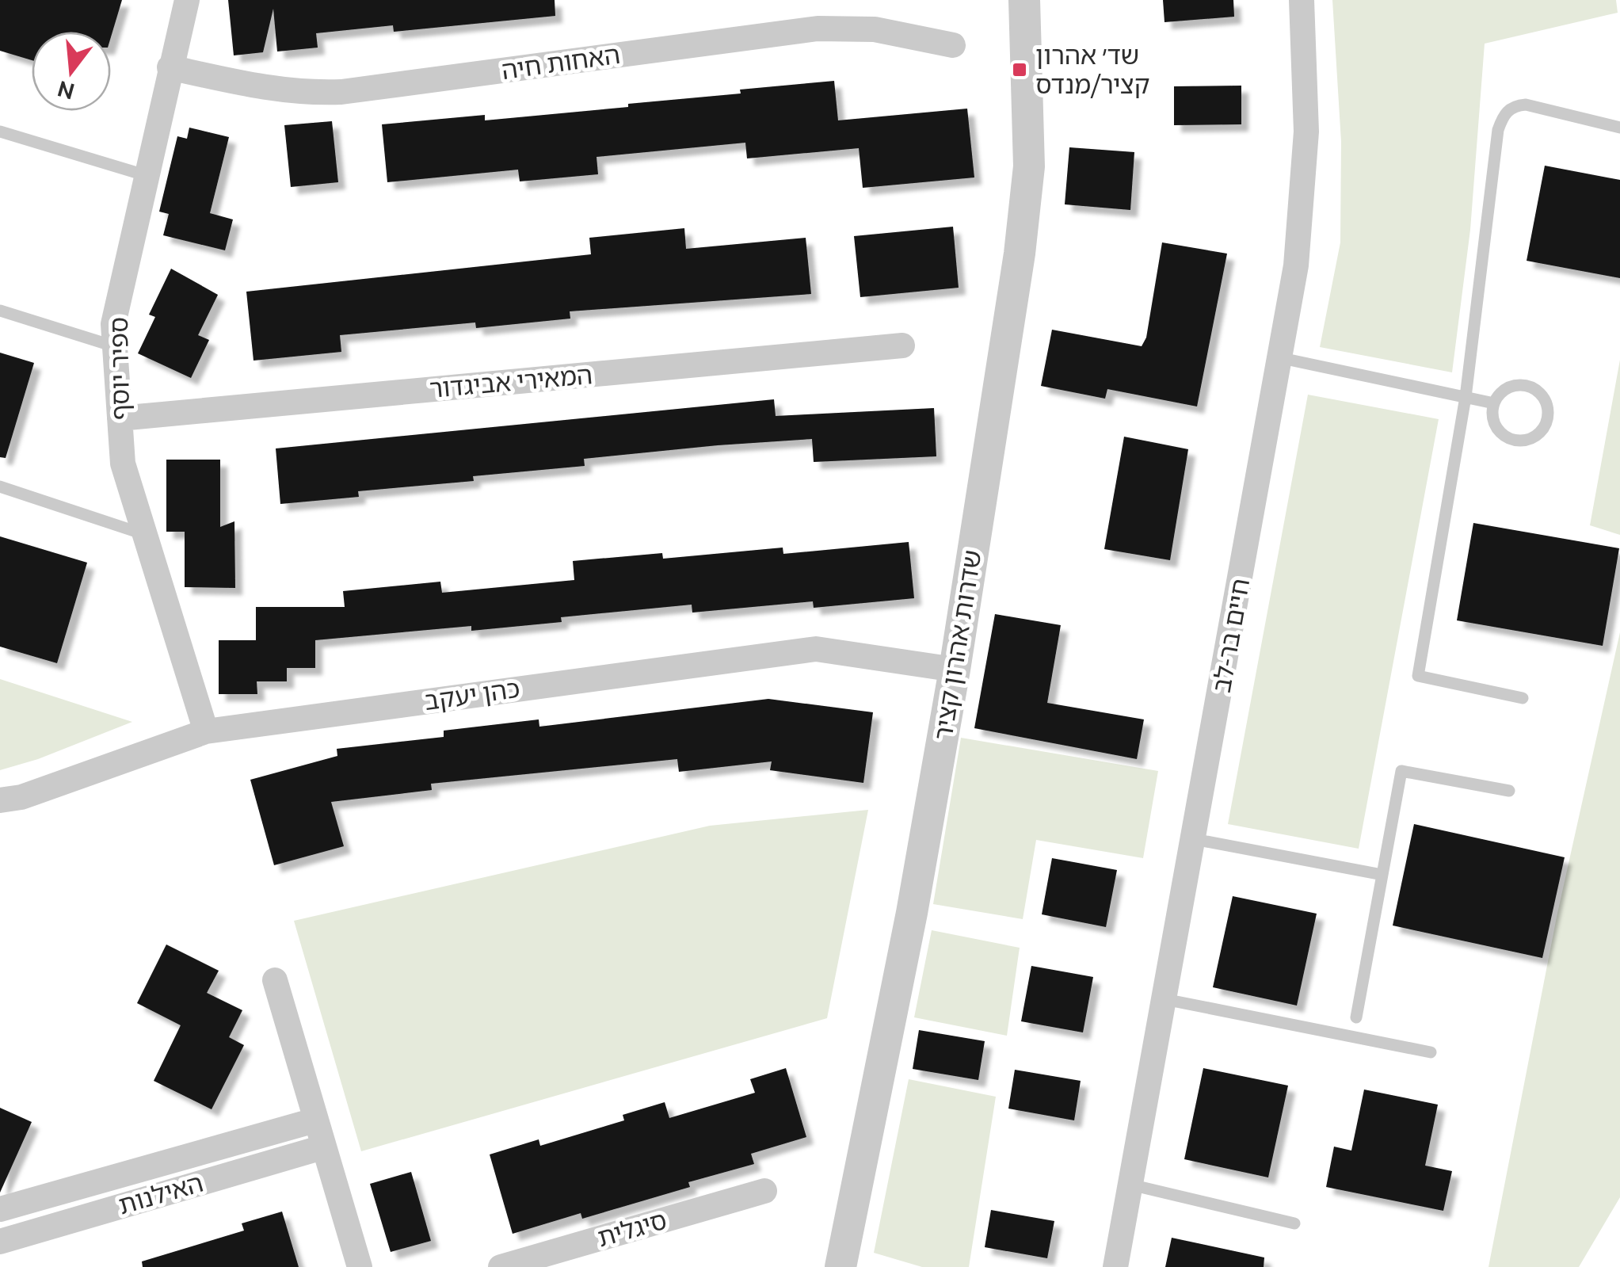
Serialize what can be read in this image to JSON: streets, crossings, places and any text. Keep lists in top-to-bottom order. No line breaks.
{"streets":{"street":["האחות חיה","ספיר יוסף","המאירי אביגדור","חיים בר-לב","שדרות אהרון קציר","כהן יעקב","האילנות","סיגלית"]},"crossings":[["האחות חיה","ספיר יוסף"],["ספיר יוסף","המאירי אביגדור"],["ספיר יוסף","כהן יעקב"],["שדרות אהרון קציר","כהן יעקב"]],"places":{"transit":["שד׳ אהרון קציר/מנדס"]},"north":"bottom"}
